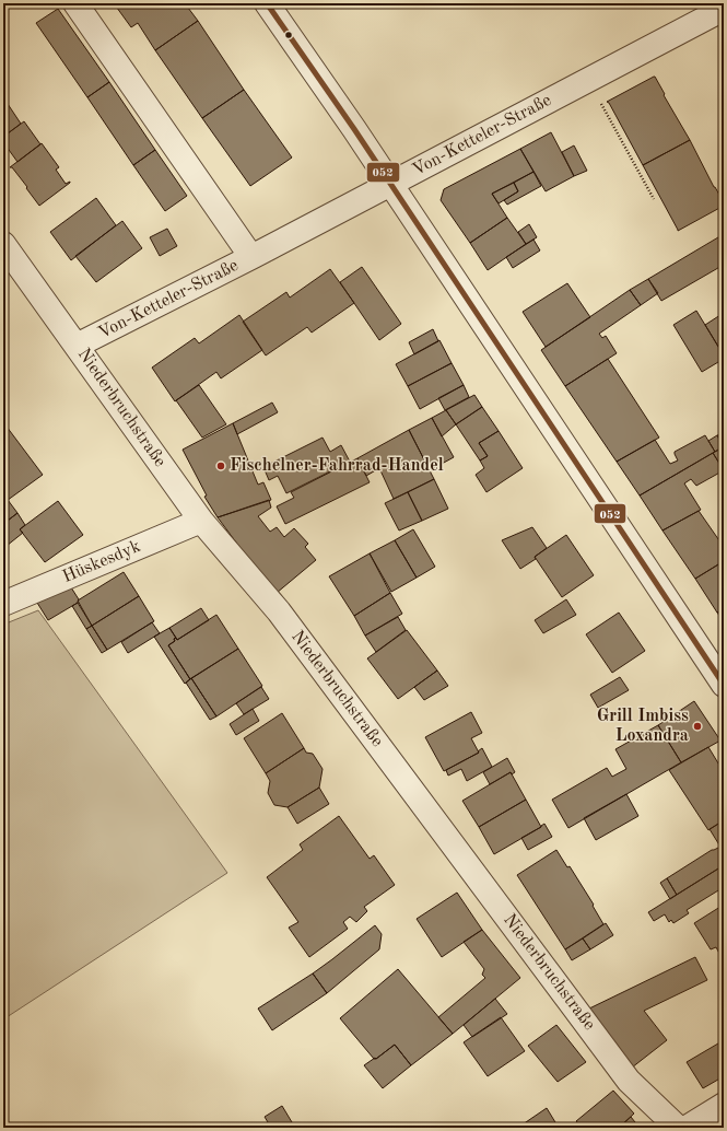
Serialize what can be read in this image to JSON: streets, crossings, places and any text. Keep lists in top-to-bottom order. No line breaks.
{"streets":{"street":["Von-Ketteler-Straße","Niederbruchstraße","Hüskesdyk"]},"crossings":[["Von-Ketteler-Straße","Niederbruchstraße"],["Niederbruchstraße","Hüskesdyk"]],"places":["Fischelner-Fahrrad-Handel","Grill Imbiss Loxandra"],"lines":["transit line 052"]}
